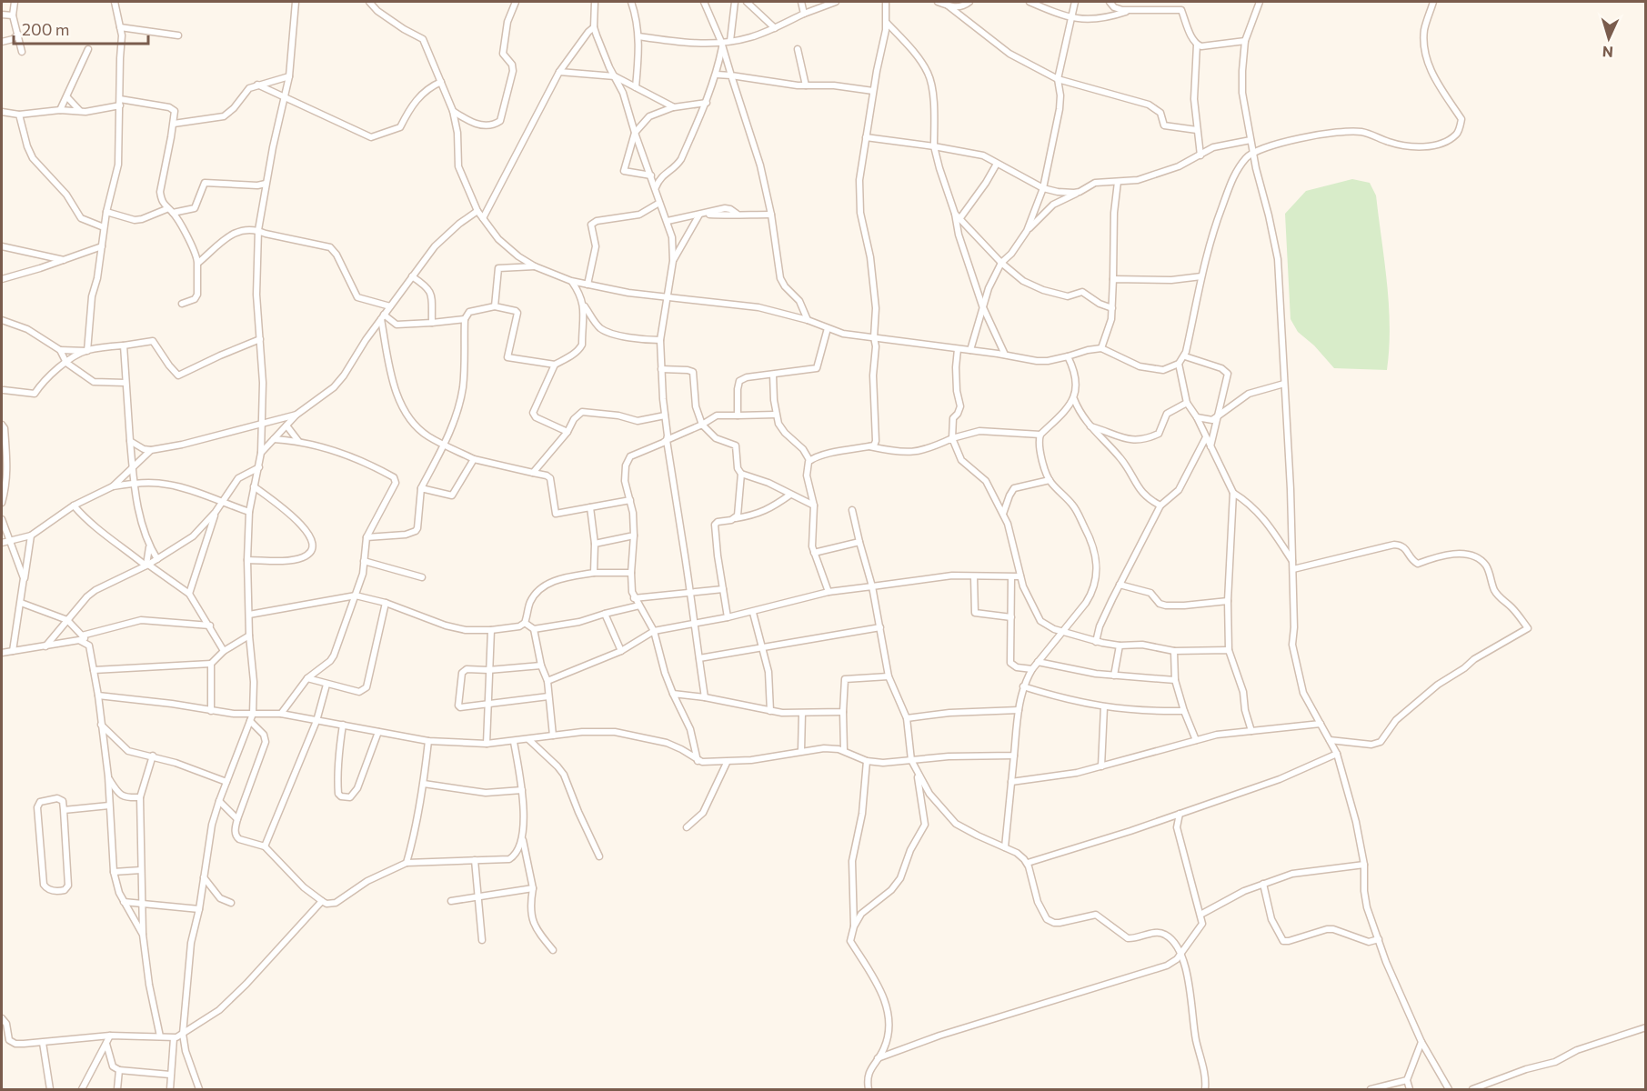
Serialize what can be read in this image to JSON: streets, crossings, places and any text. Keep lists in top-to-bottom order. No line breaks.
{"scale_bar":"200 m","north":"bottom"}
